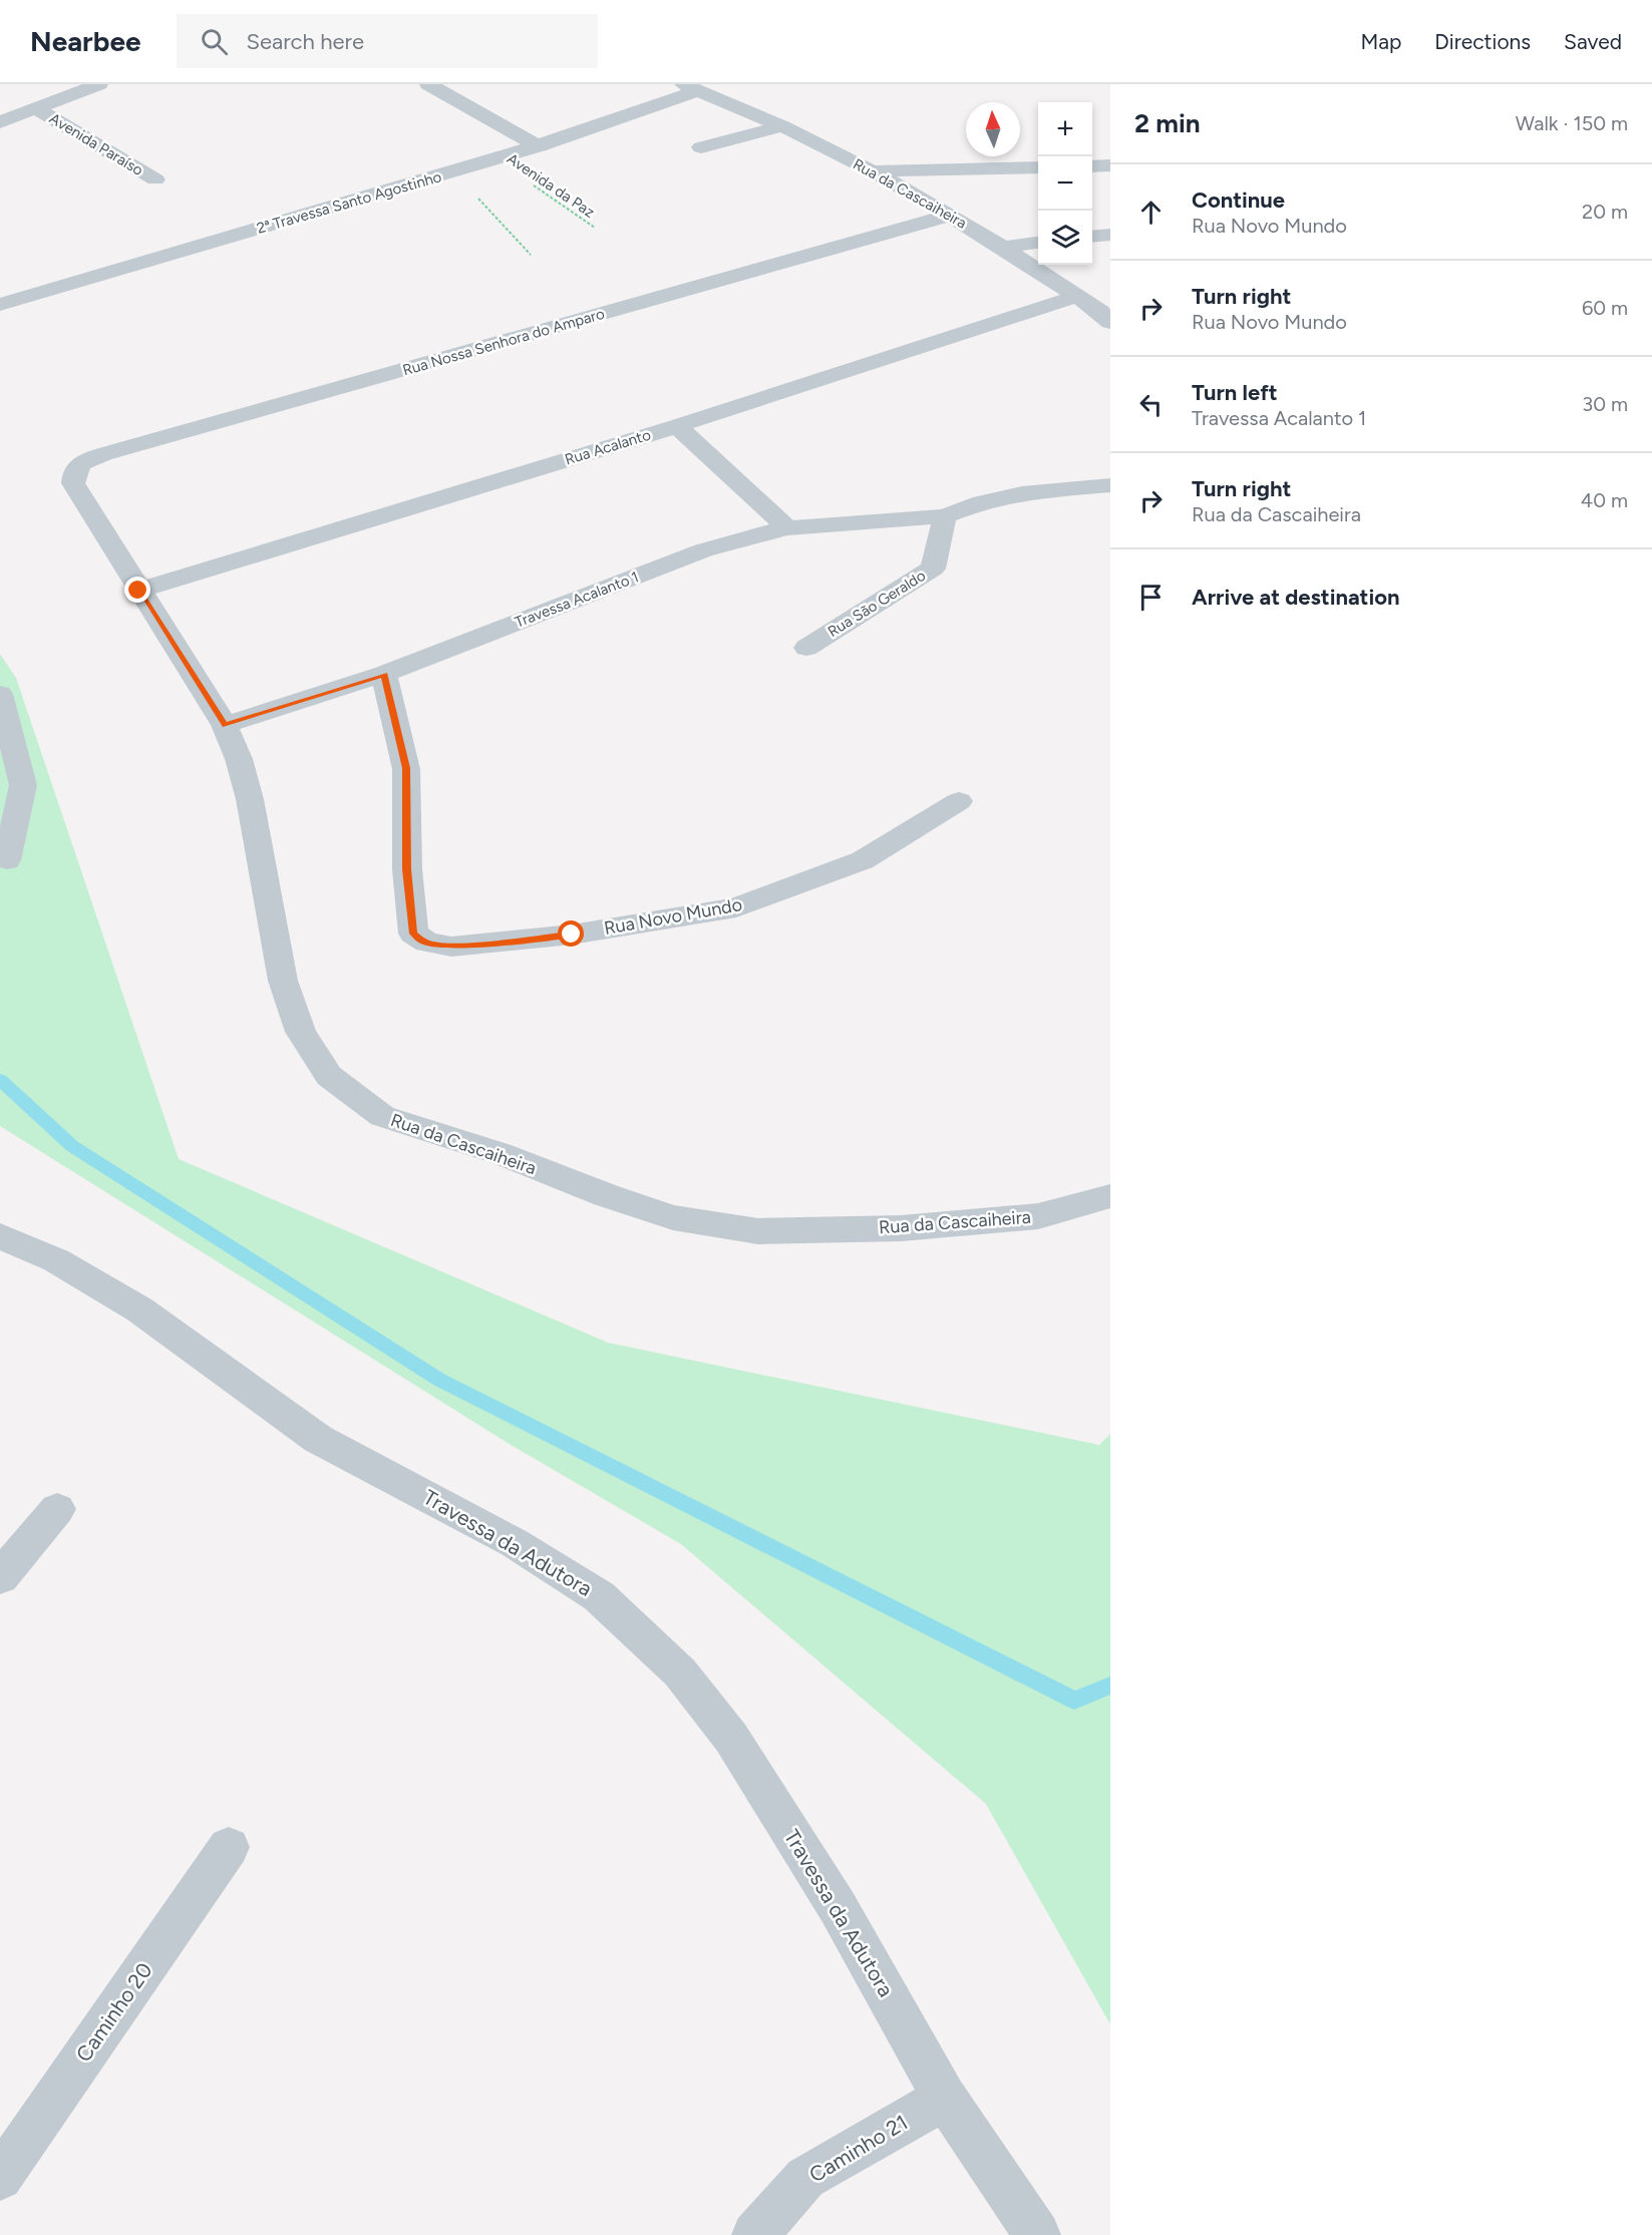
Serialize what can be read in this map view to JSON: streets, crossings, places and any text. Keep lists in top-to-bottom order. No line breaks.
{"streets":{"street":["Avenida Paraíso","Rua da Cascaiheira","2ª Travessa Santo Agostinho","Rua Nossa Senhora do Amparo","Rua Acalanto","Travessa Acalanto 1","Rua São Geraldo","Rua Novo Mundo","Travessa da Adutora","Caminho 20","Caminho 21"],"path":["Avenida da Paz"]},"crossings":[["Avenida da Paz","2ª Travessa Santo Agostinho"],["Rua da Cascaiheira","2ª Travessa Santo Agostinho"],["Rua da Cascaiheira","Rua Nossa Senhora do Amparo"],["Rua da Cascaiheira","Rua Acalanto"],["Rua da Cascaiheira","Travessa Acalanto 1"],["Travessa Acalanto 1","Rua Novo Mundo"],["Travessa da Adutora","Caminho 21"]],"north":"top","page":{"header":"Nearbee","search":"Search here","nav":["Map","Directions","Saved"],"heading":["2 min","Walk · 150 m"],"map_buttons":["+","−"],"list":[["Continue","Rua Novo Mundo","20 m"],["Turn right","Rua Novo Mundo","60 m"],["Turn left","Travessa Acalanto 1","30 m"],["Turn right","Rua da Cascaiheira","40 m"],"Arrive at destination"]}}
